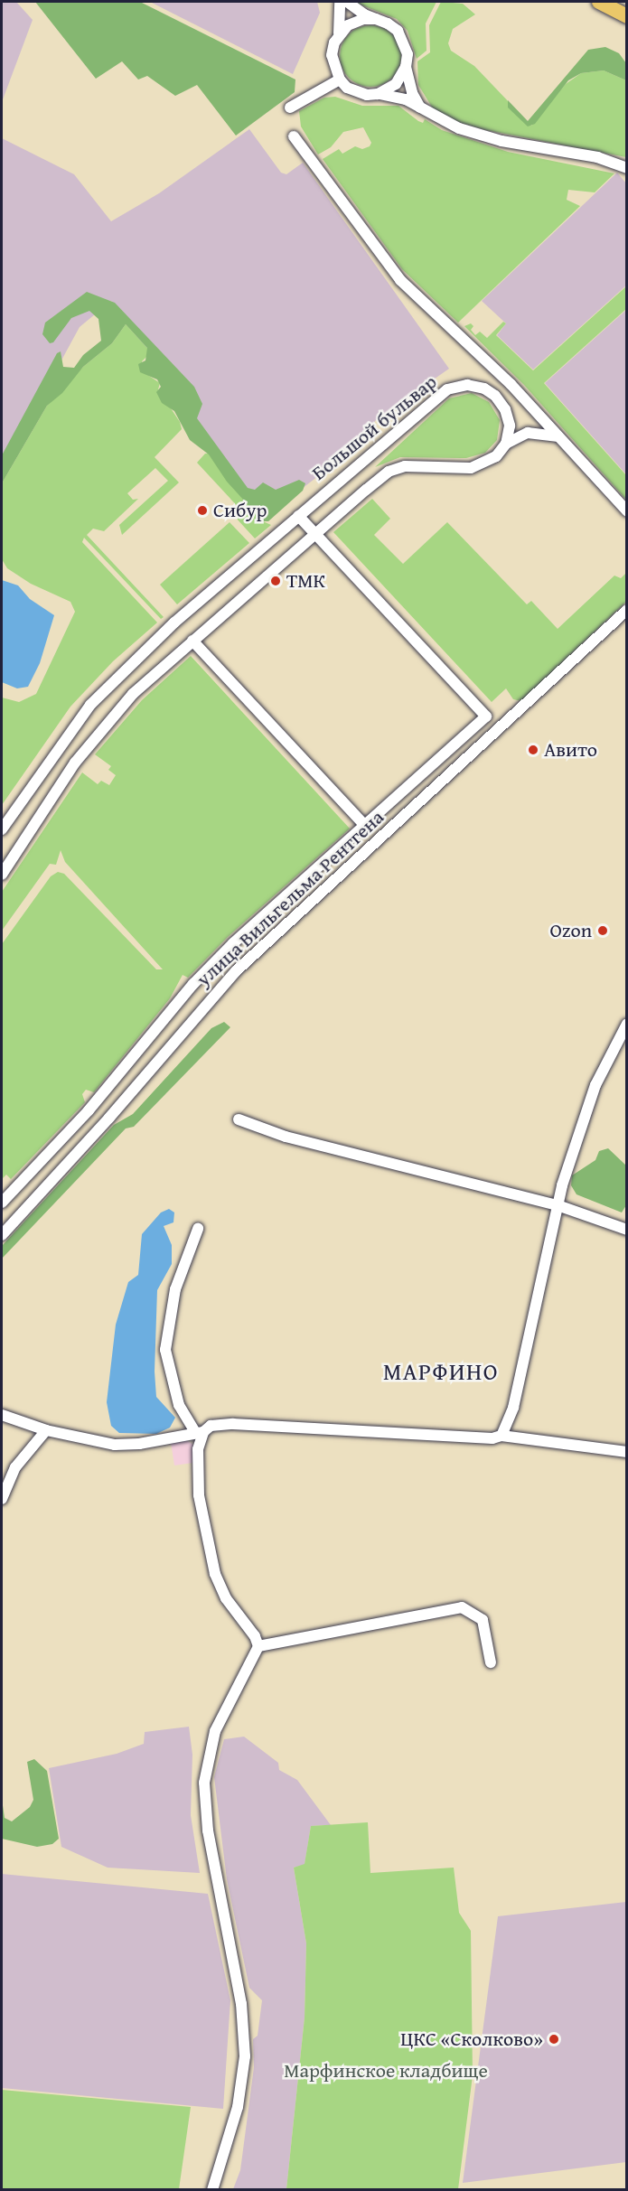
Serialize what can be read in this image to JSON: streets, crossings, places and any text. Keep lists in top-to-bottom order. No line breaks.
{"streets":{"street":["Большой бульвар","улица Вильгельма Рентгена"]},"districts":["МАРФИНО"],"parks":["Марфинское кладбище"],"places":["Сибур","ТМК","Авито","Ozon","ЦКС «Сколково»"]}
